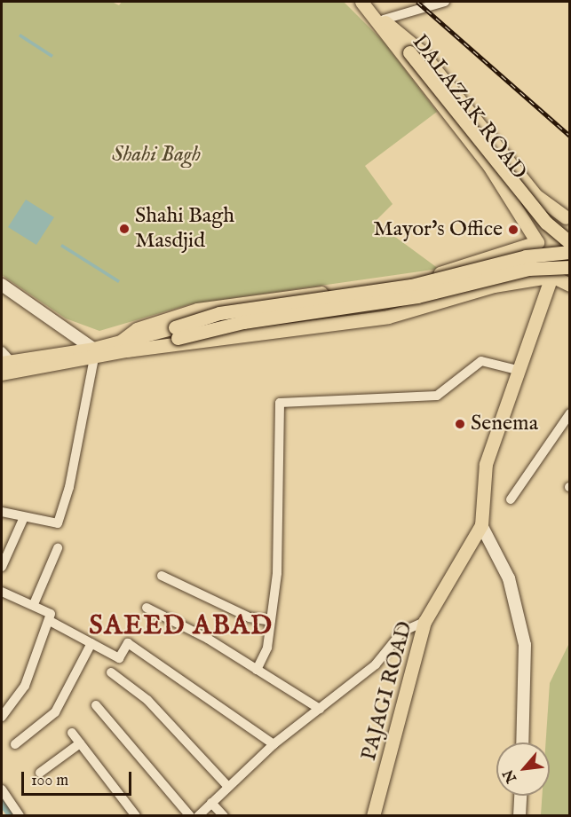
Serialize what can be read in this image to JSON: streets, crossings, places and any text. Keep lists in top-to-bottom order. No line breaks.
{"streets":{"main road":["DALAZAK ROAD","PAJAGI ROAD"]},"districts":["SAEED ABAD"],"parks":["Shahi Bagh"],"places":["Shahi Bagh Masdjid","Mayor's Office","Senema"],"scale_bar":"100 m","north":"bottom left"}
